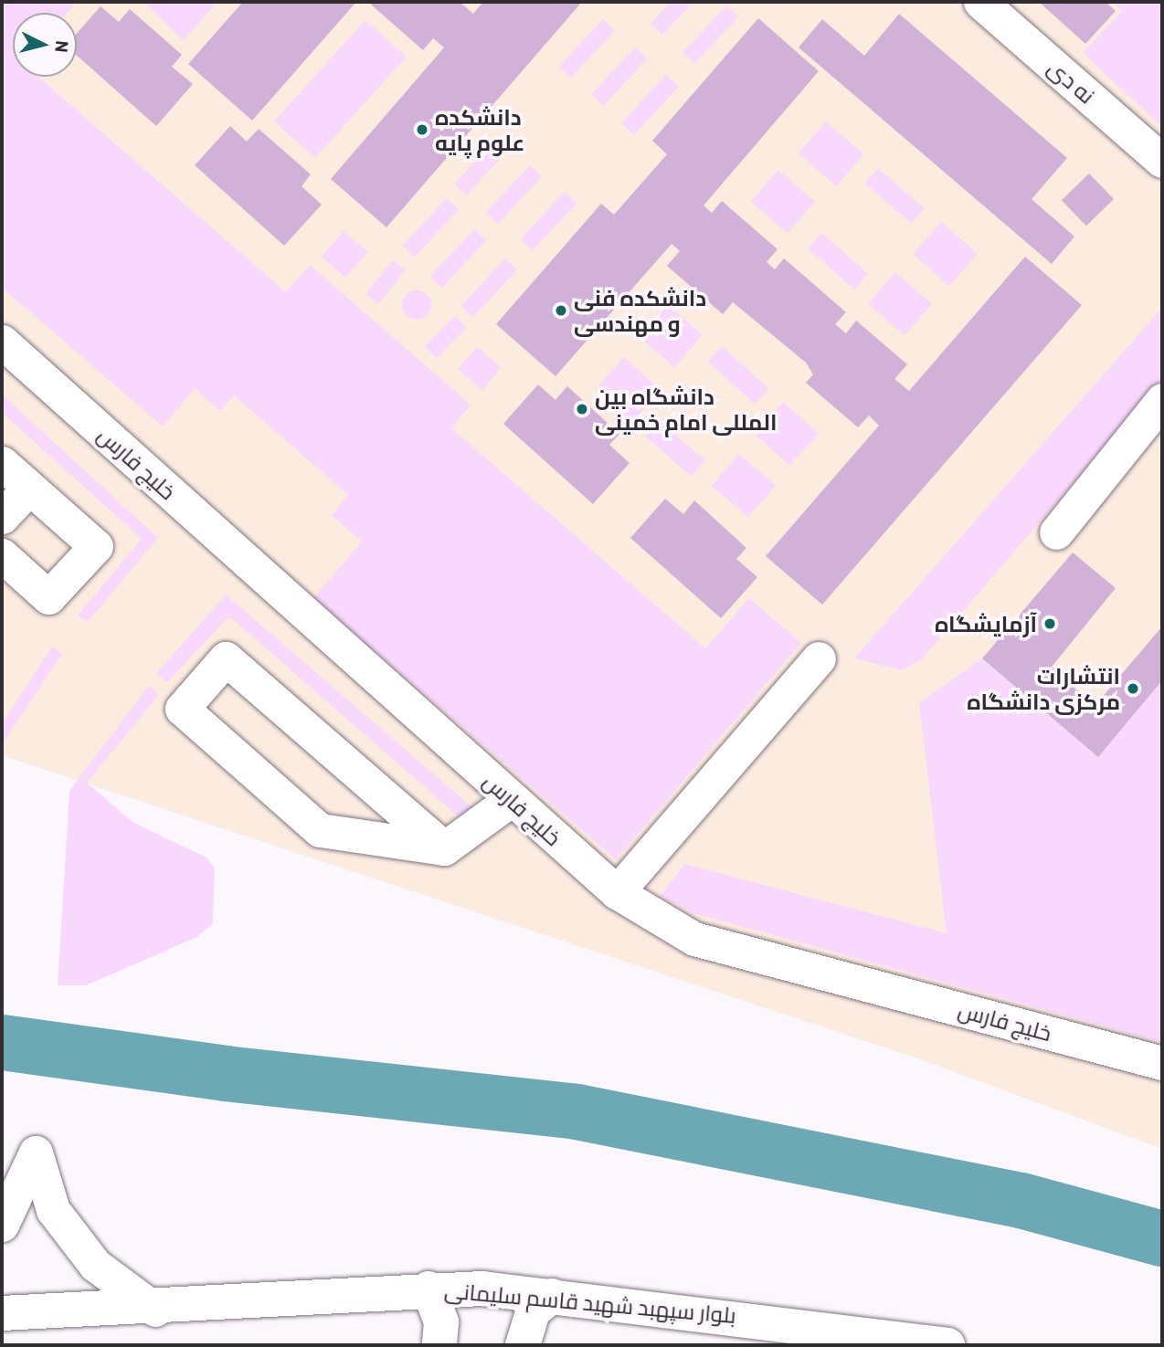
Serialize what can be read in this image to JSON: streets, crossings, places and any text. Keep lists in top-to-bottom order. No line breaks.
{"streets":{"main road":["بلوار سپهبد شهید قاسم سلیمانی"],"street":["نه دی","خلیج فارس"]},"places":["دانشکده علوم پایه","دانشکده فنی و مهندسی","دانشگاه بین المللی امام خمینی","آزمایشگاه","انتشارات مرکزی دانشگاه"],"north":"right"}
